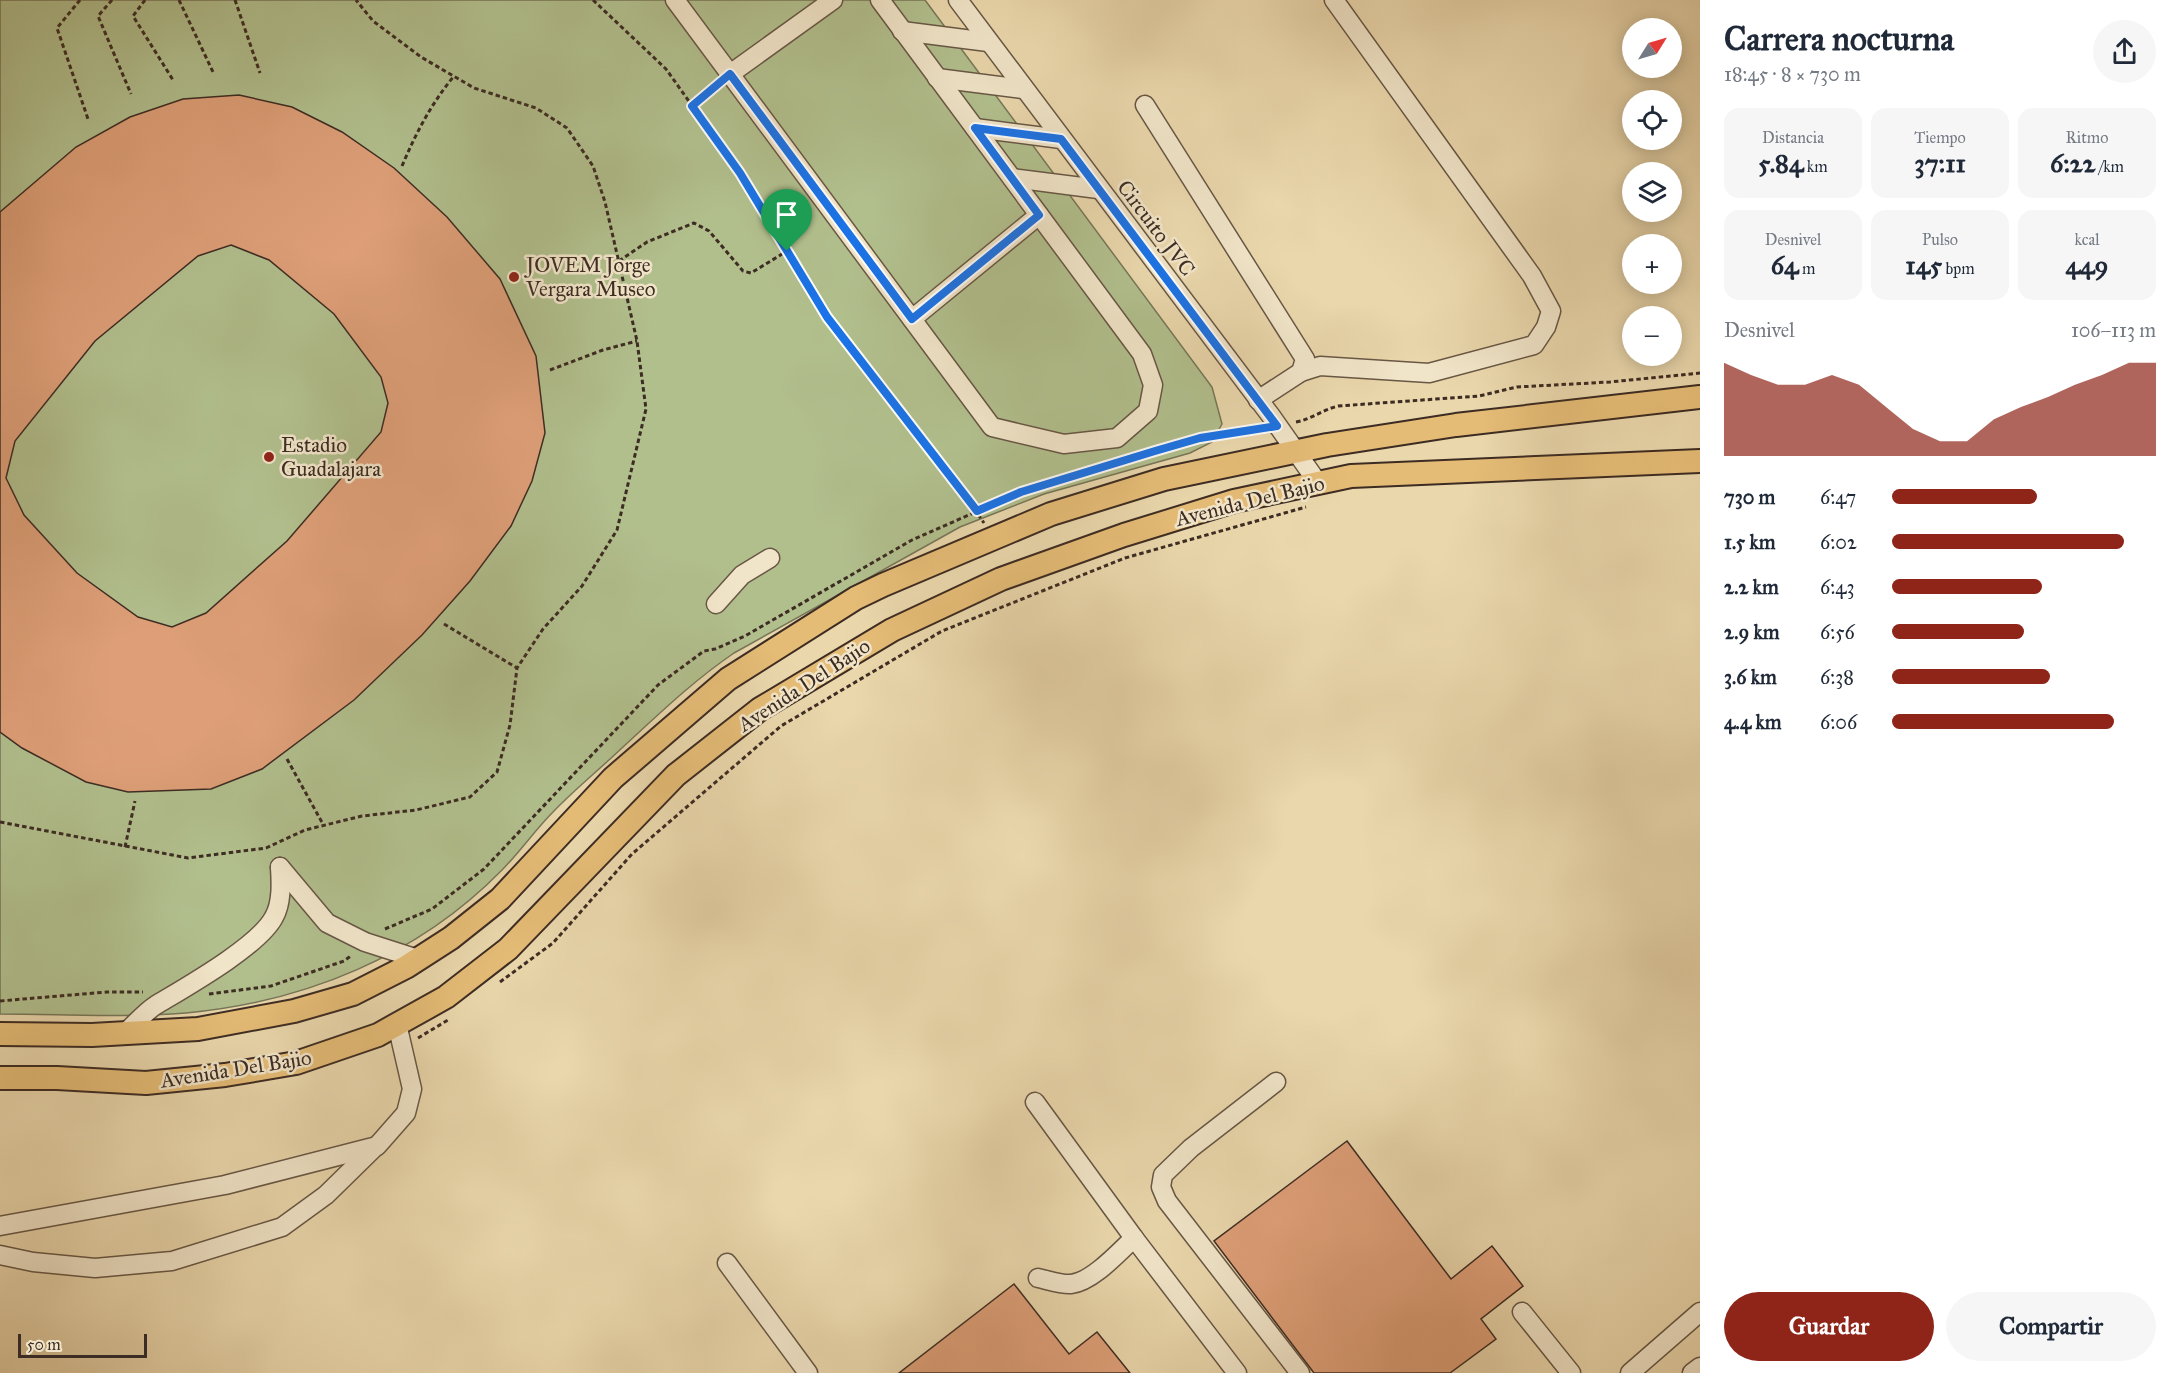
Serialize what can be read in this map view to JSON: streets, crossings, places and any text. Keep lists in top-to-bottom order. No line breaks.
{"streets":{"main road":["Avenida Del Bajio"],"lane":["Circuito JVC"]},"crossings":[["Circuito JVC","Avenida Del Bajio"]],"places":["JOVEM Jorge Vergara Museo","Estadio Guadalajara"],"scale_bar":"50 m","north":"top right","page":{"heading":["Carrera nocturna","18:45 · 8 × 730 m"],"map_buttons":["+","−"],"stats":[["Distancia","5.84 km"],["Tiempo","37:11"],["Ritmo","6:22 /km"],["Desnivel","64 m"],["Pulso","145 bpm"],["kcal","449"]],"chart":["Desnivel","106–113 m"],"list":[{"name":"730 m","note":"6:47"},{"name":"1.5 km","note":"6:02"},{"name":"2.2 km","note":"6:43"},{"name":"2.9 km","note":"6:56"},{"name":"3.6 km","note":"6:38"},{"name":"4.4 km","note":"6:06"}],"buttons":["Guardar","Compartir"],"scale":"50 m"}}
